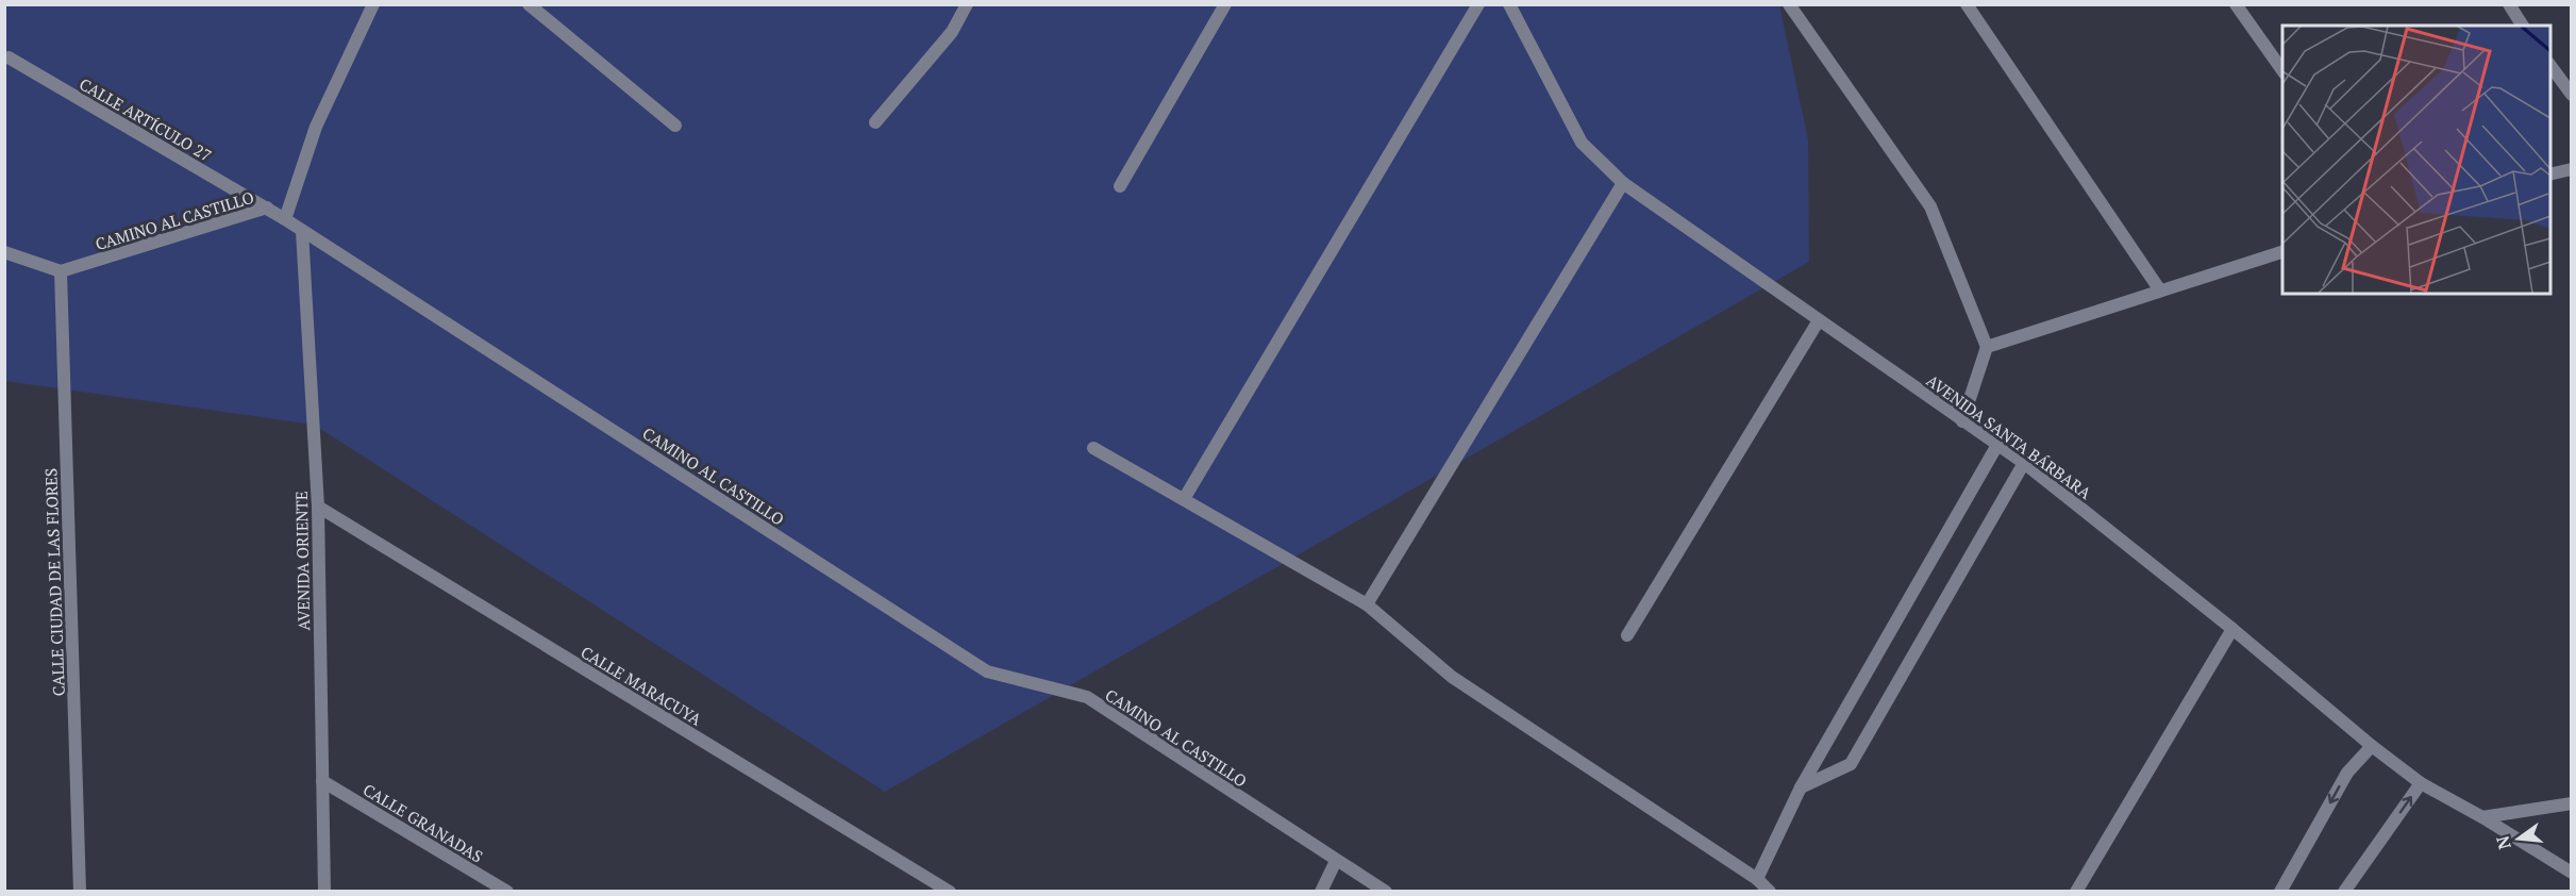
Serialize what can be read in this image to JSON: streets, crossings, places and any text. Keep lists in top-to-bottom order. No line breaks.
{"streets":{"street":["CALLE ARTÍCULO 27","CAMINO AL CASTILLO","AVENIDA SANTA BÁRBARA","AVENIDA ORIENTE","CALLE CIUDAD DE LAS FLORES","CALLE MARACUYA","CALLE GRANADAS"]},"crossings":[["CALLE ARTÍCULO 27","CAMINO AL CASTILLO"],["CAMINO AL CASTILLO","AVENIDA ORIENTE"],["CAMINO AL CASTILLO","CALLE CIUDAD DE LAS FLORES"],["AVENIDA ORIENTE","CALLE MARACUYA"],["AVENIDA ORIENTE","CALLE GRANADAS"]],"north":"left"}
